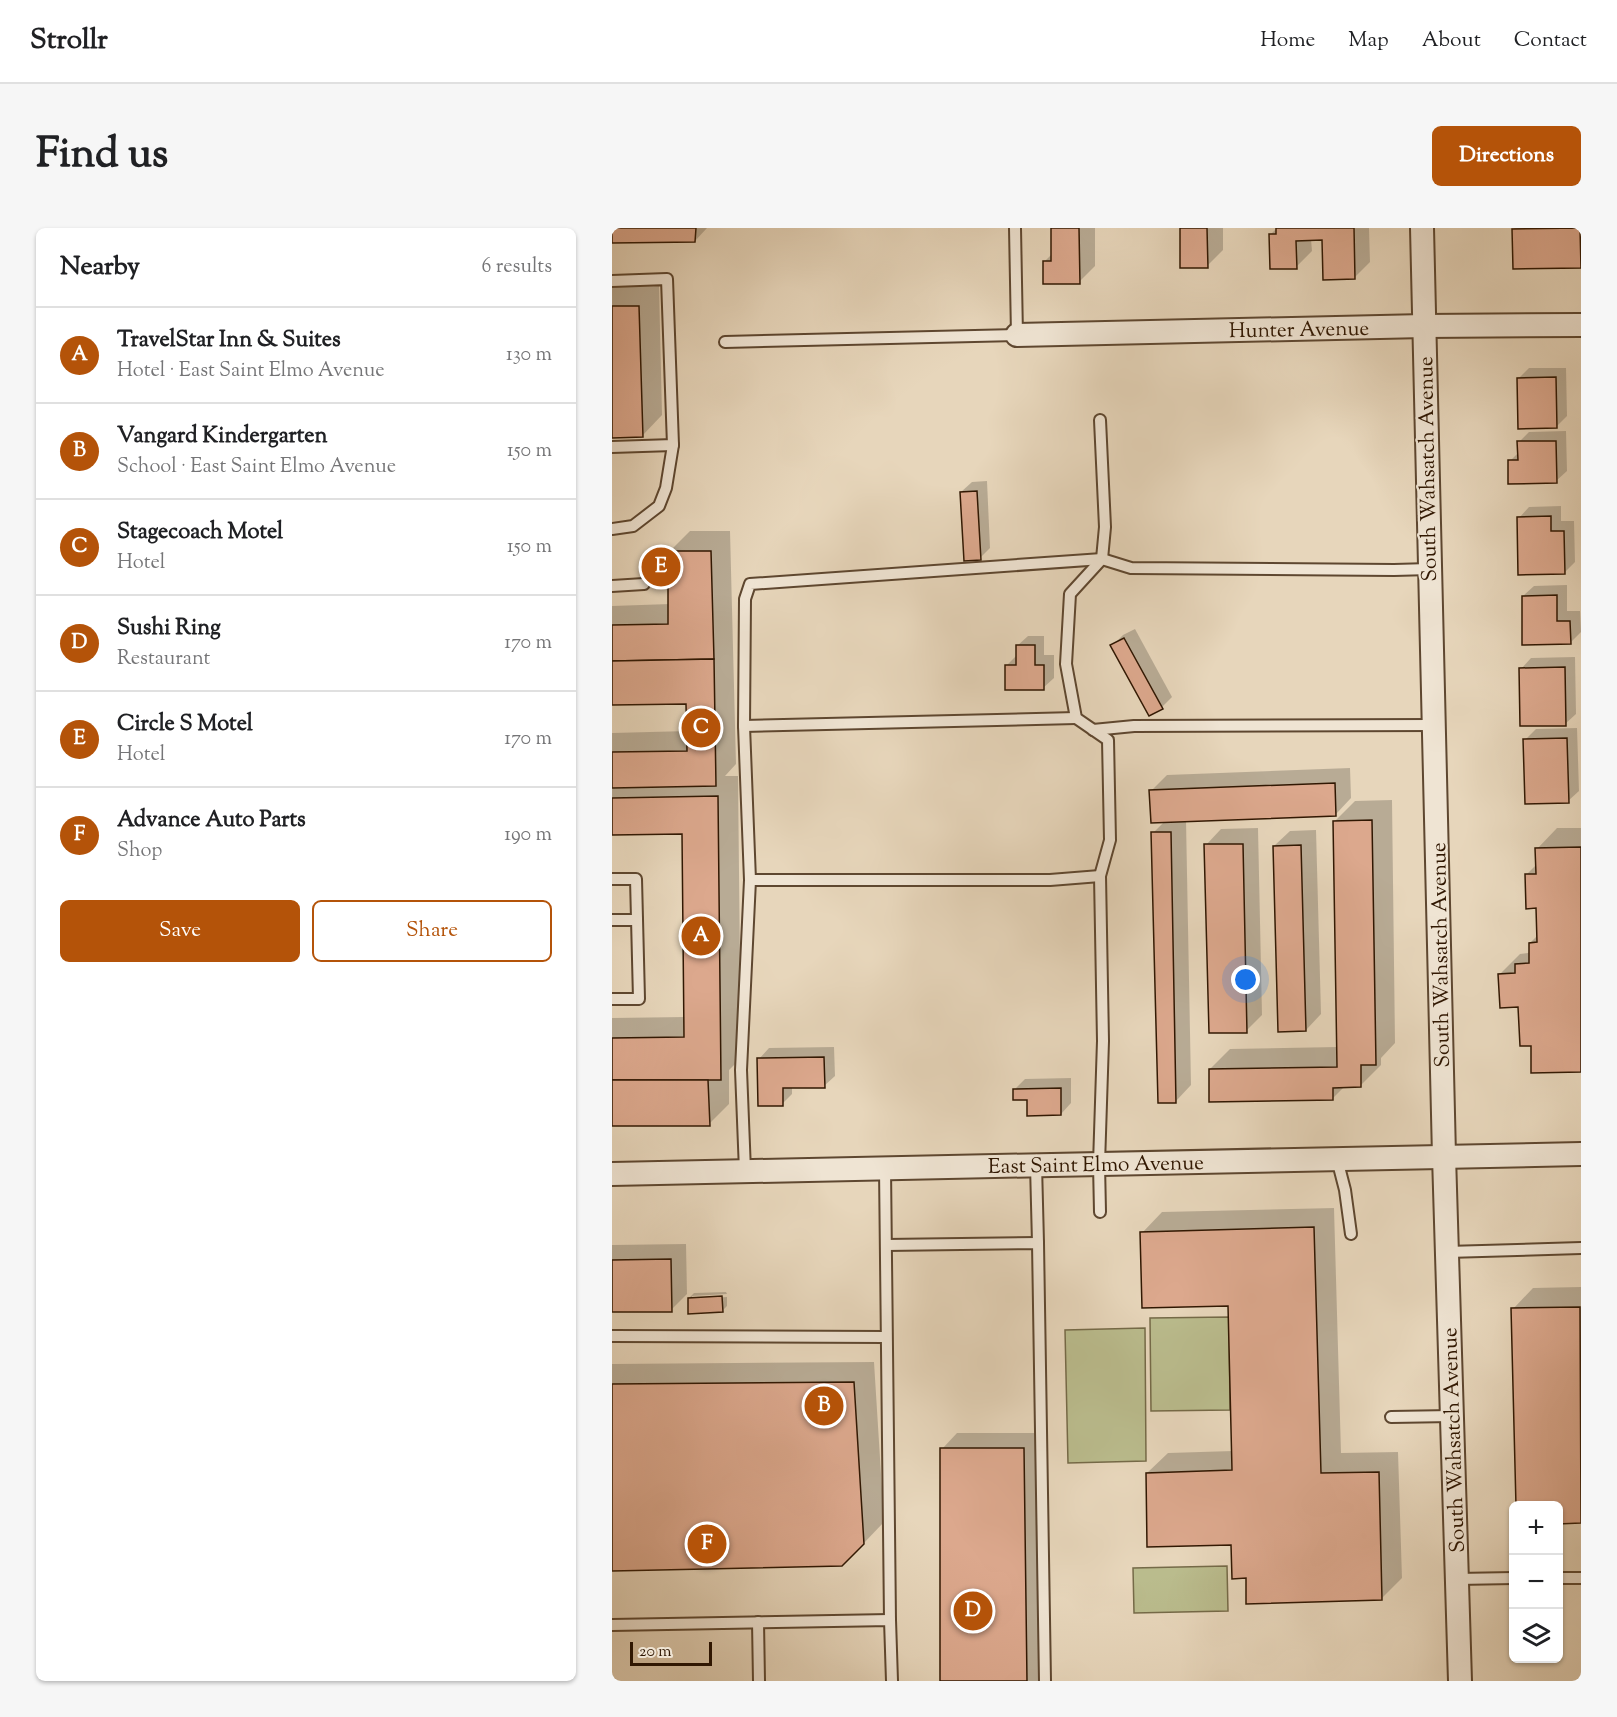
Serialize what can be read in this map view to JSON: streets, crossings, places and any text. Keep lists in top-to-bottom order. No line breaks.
{"streets":{"street":["Hunter Avenue","South Wahsatch Avenue","East Saint Elmo Avenue"]},"crossings":[["Hunter Avenue","South Wahsatch Avenue"],["South Wahsatch Avenue","East Saint Elmo Avenue"]],"scale_bar":"20 m","page":{"header":"Strollr","nav":["Home","Map","About","Contact"],"title":"Find us","buttons":["Directions",["Save","Share"]],"heading":["Nearby","6 results"],"list":[{"mark":"A","name":"TravelStar Inn & Suites","note":"Hotel · East Saint Elmo Avenue","value":"130 m"},{"mark":"B","name":"Vangard Kindergarten","note":"School · East Saint Elmo Avenue","value":"150 m"},{"mark":"C","name":"Stagecoach Motel","note":"Hotel","value":"150 m"},{"mark":"D","name":"Sushi Ring","note":"Restaurant","value":"170 m"},{"mark":"E","name":"Circle S Motel","note":"Hotel","value":"170 m"},{"mark":"F","name":"Advance Auto Parts","note":"Shop","value":"190 m"}],"pins":["E","C","A","B","F","D"],"map_buttons":["+","−"],"scale":"20 m"}}
